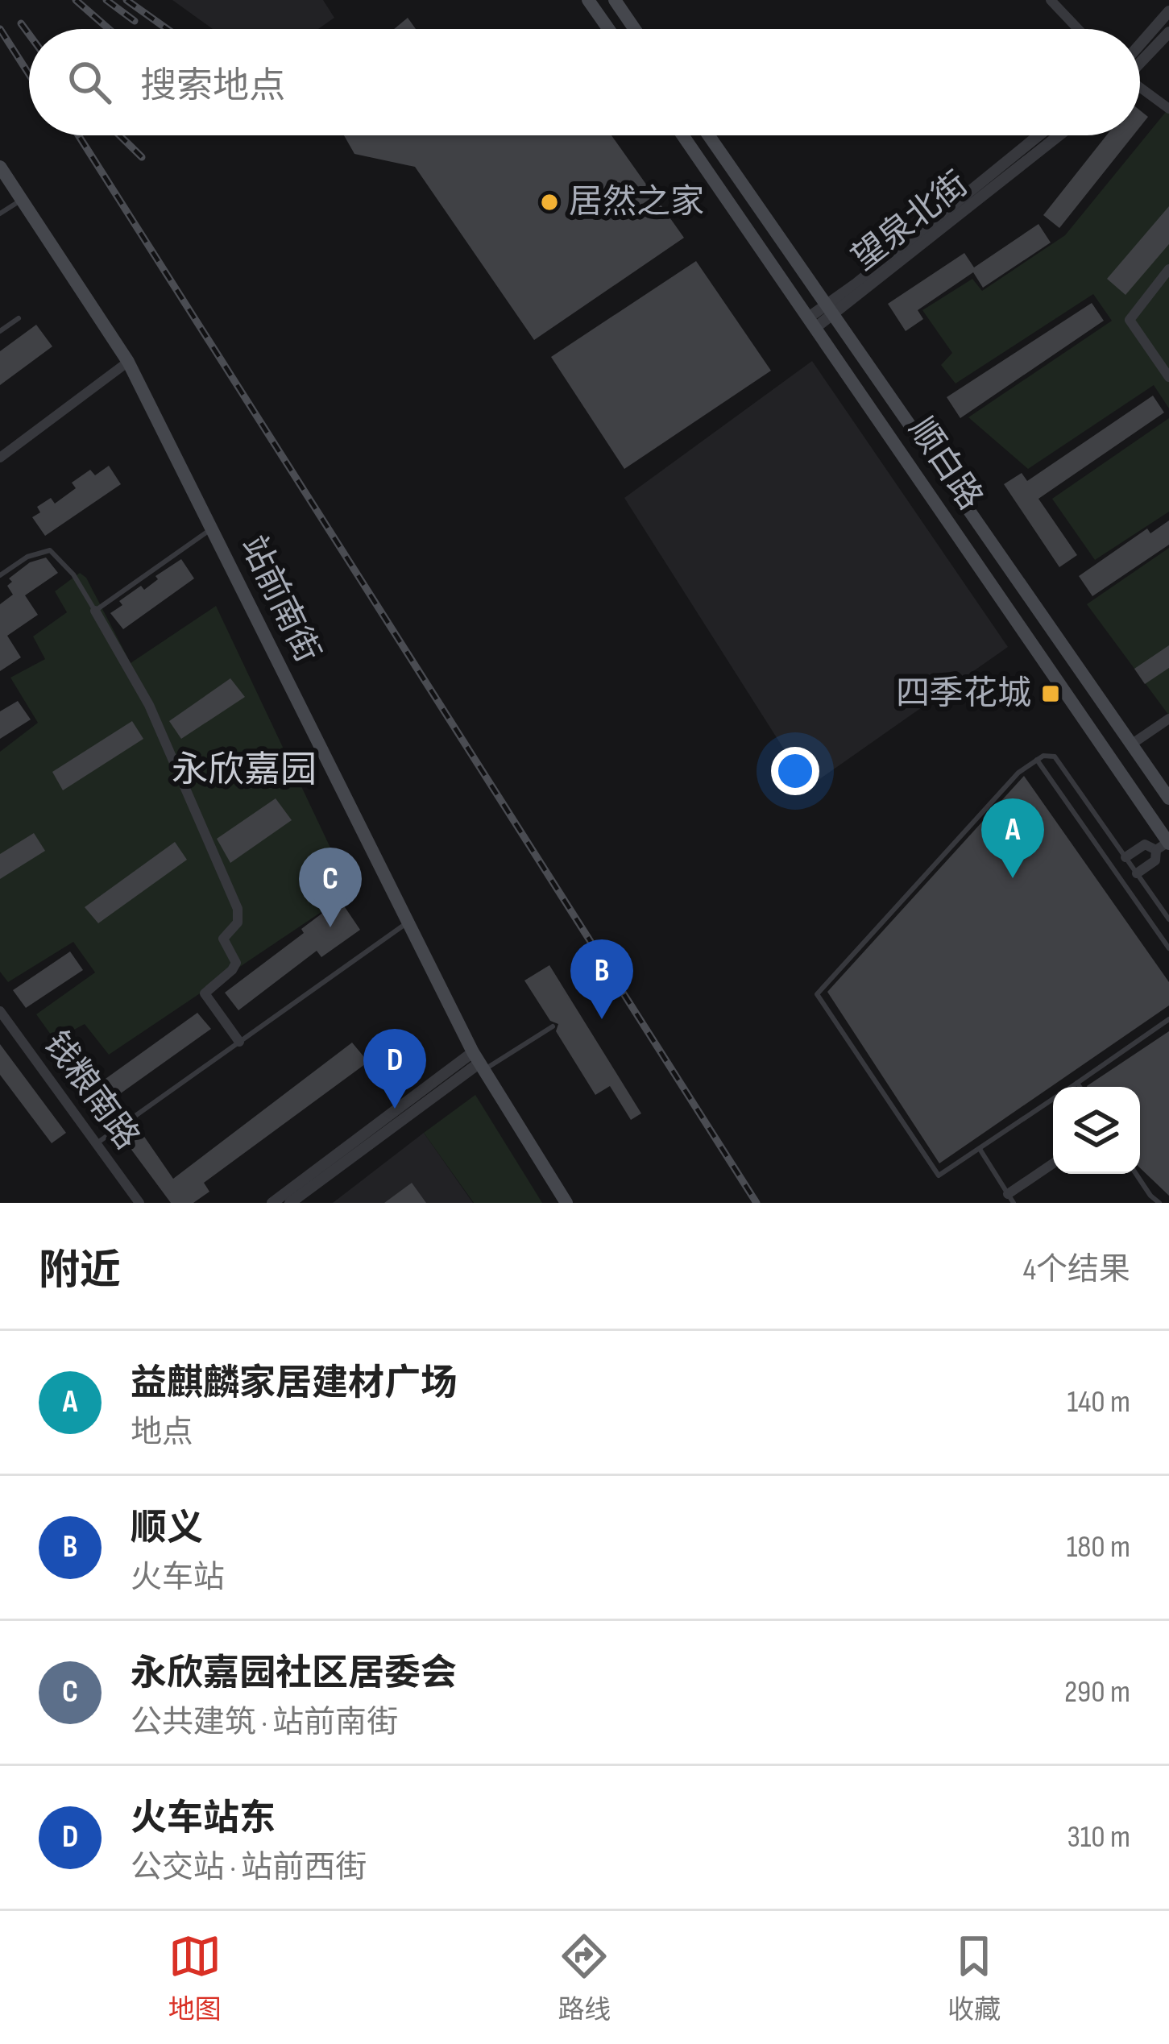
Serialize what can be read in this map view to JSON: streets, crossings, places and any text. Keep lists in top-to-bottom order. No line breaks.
{"streets":{"main road":["顺白路","站前南街"],"street":["望泉北街","钱粮南路"]},"crossings":[["望泉北街","顺白路"]],"districts":["永欣嘉园"],"places":{"other":["居然之家"],"transit":["四季花城"]},"page":{"search":"搜索地点","pins":["A","C","B","D"],"heading":["附近","4个结果"],"list":[{"mark":"A","name":"益麒麟家居建材广场","note":"地点","value":"140 m"},{"mark":"B","name":"顺义","note":"火车站","value":"180 m"},{"mark":"C","name":"永欣嘉园社区居委会","note":"公共建筑 · 站前南街","value":"290 m"},{"mark":"D","name":"火车站东","note":"公交站 · 站前西街","value":"310 m"}],"nav":["地图","路线","收藏"]}}
